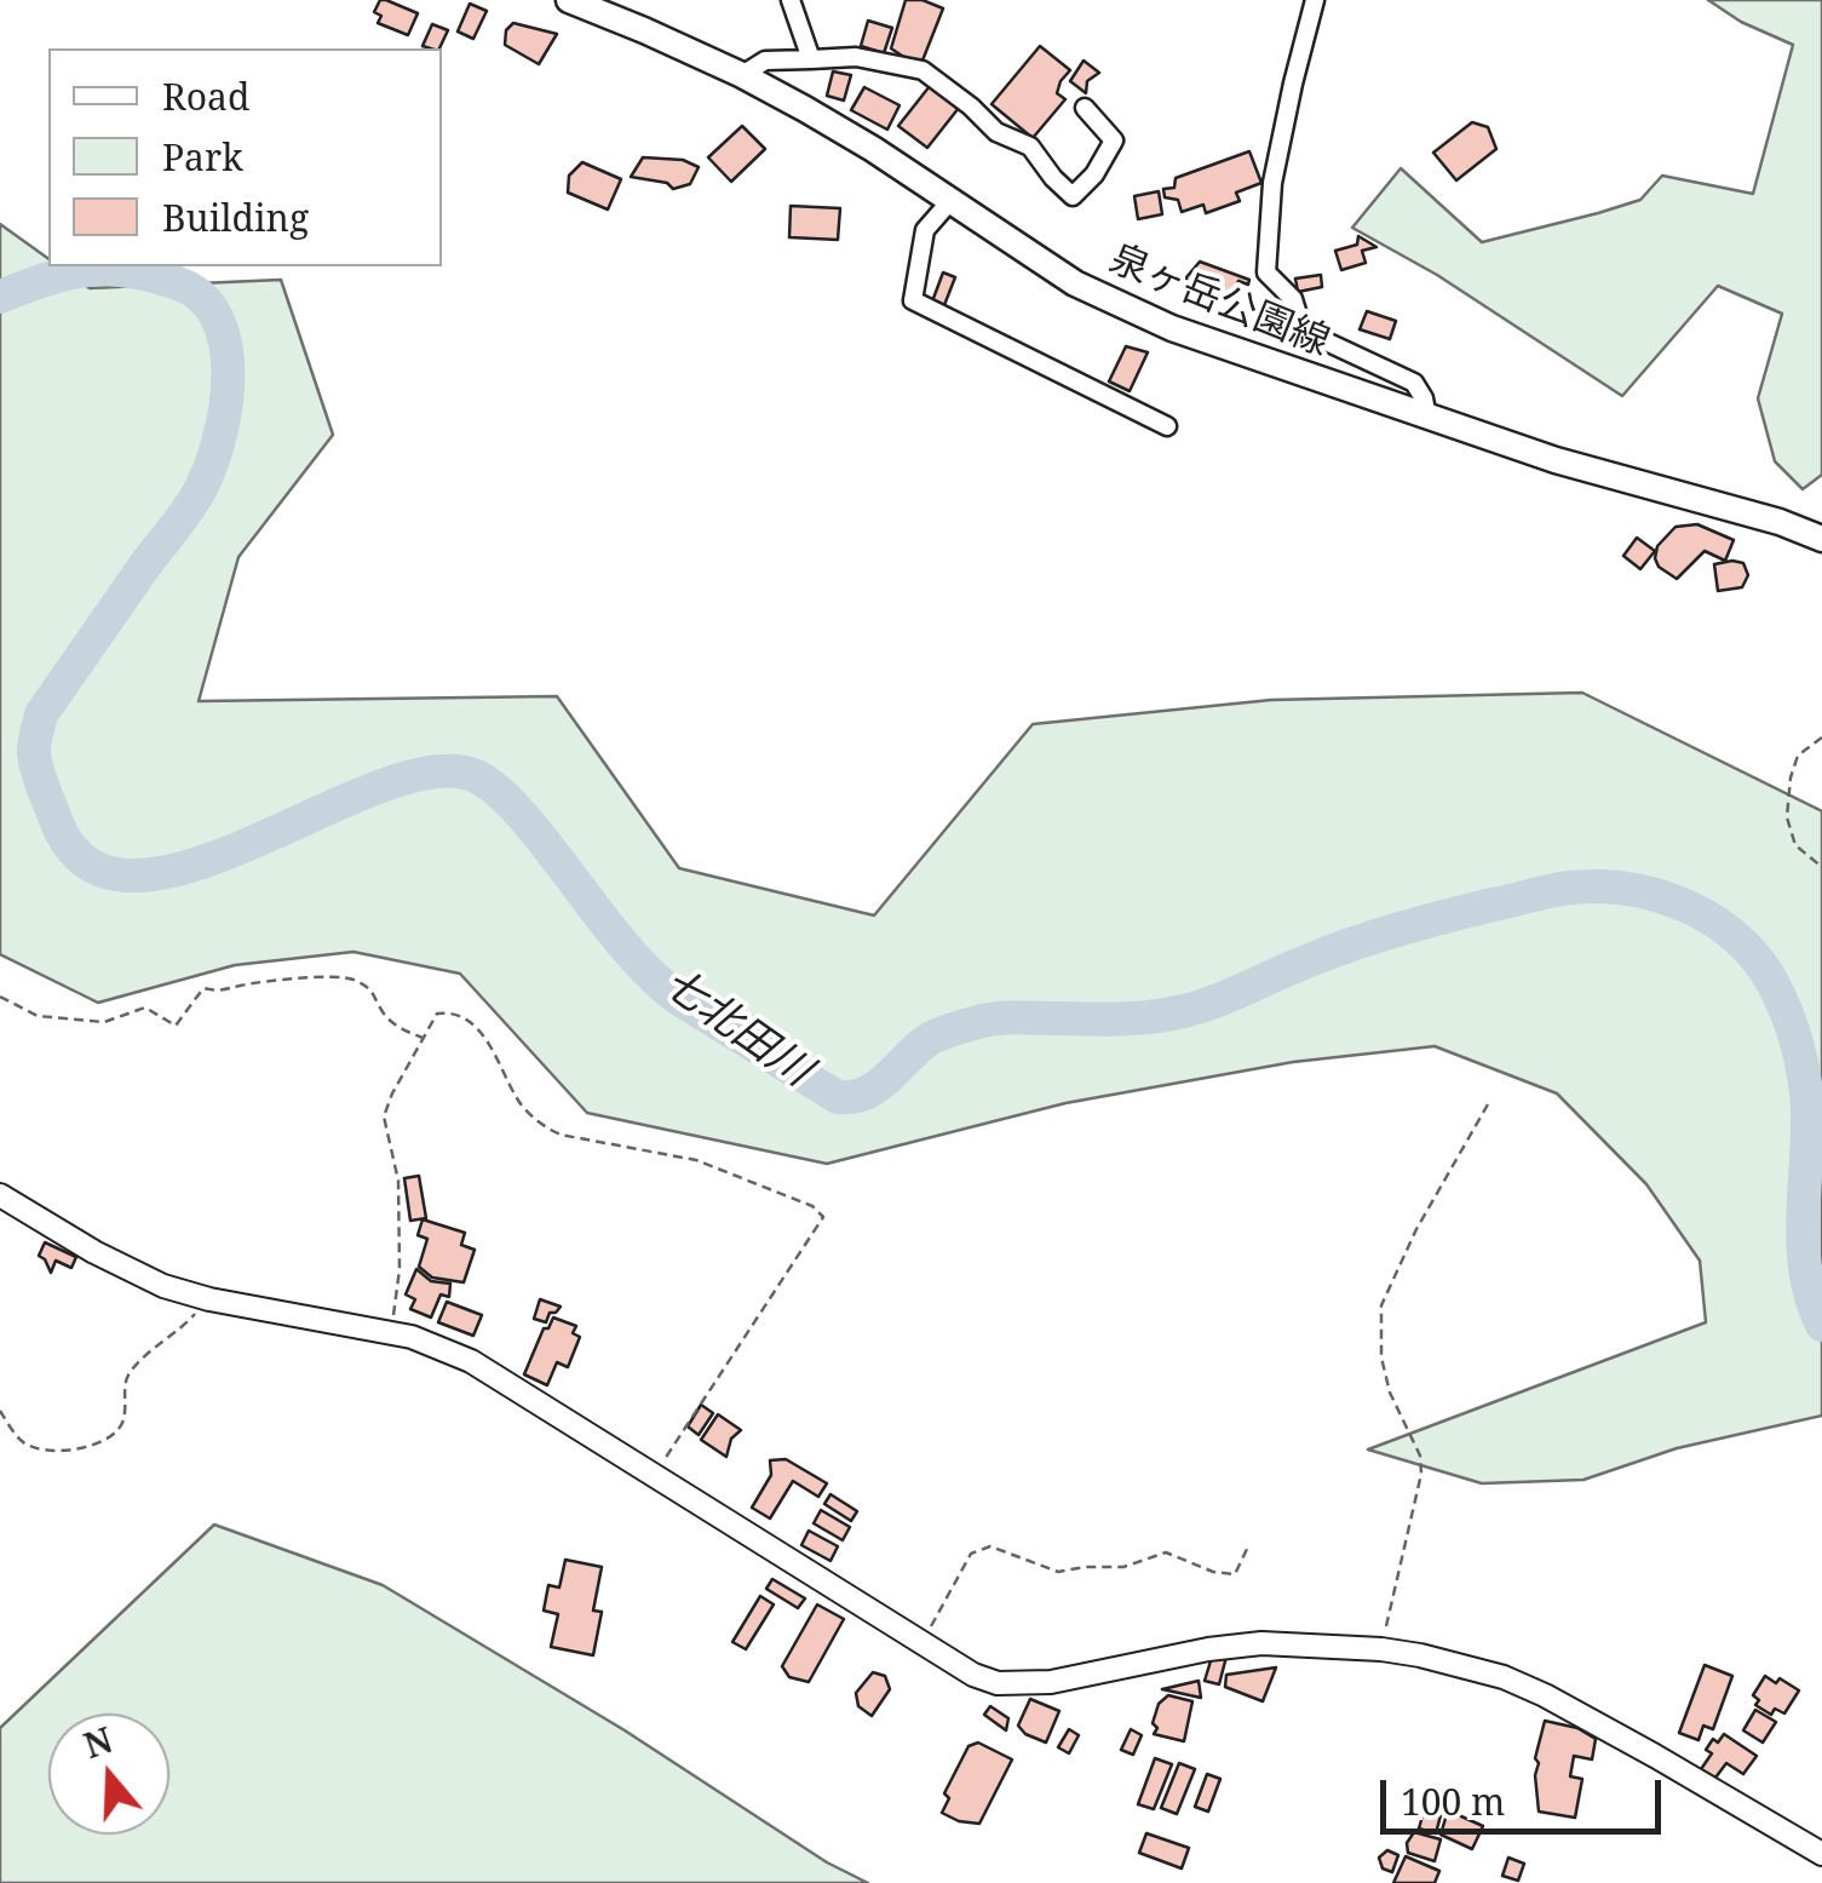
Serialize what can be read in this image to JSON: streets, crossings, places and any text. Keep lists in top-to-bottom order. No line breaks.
{"streets":{"main road":["泉ヶ岳公園線"]},"water":["七北田川"],"legend":["Road","Park","Building"],"scale_bar":"100 m","north":"top"}
